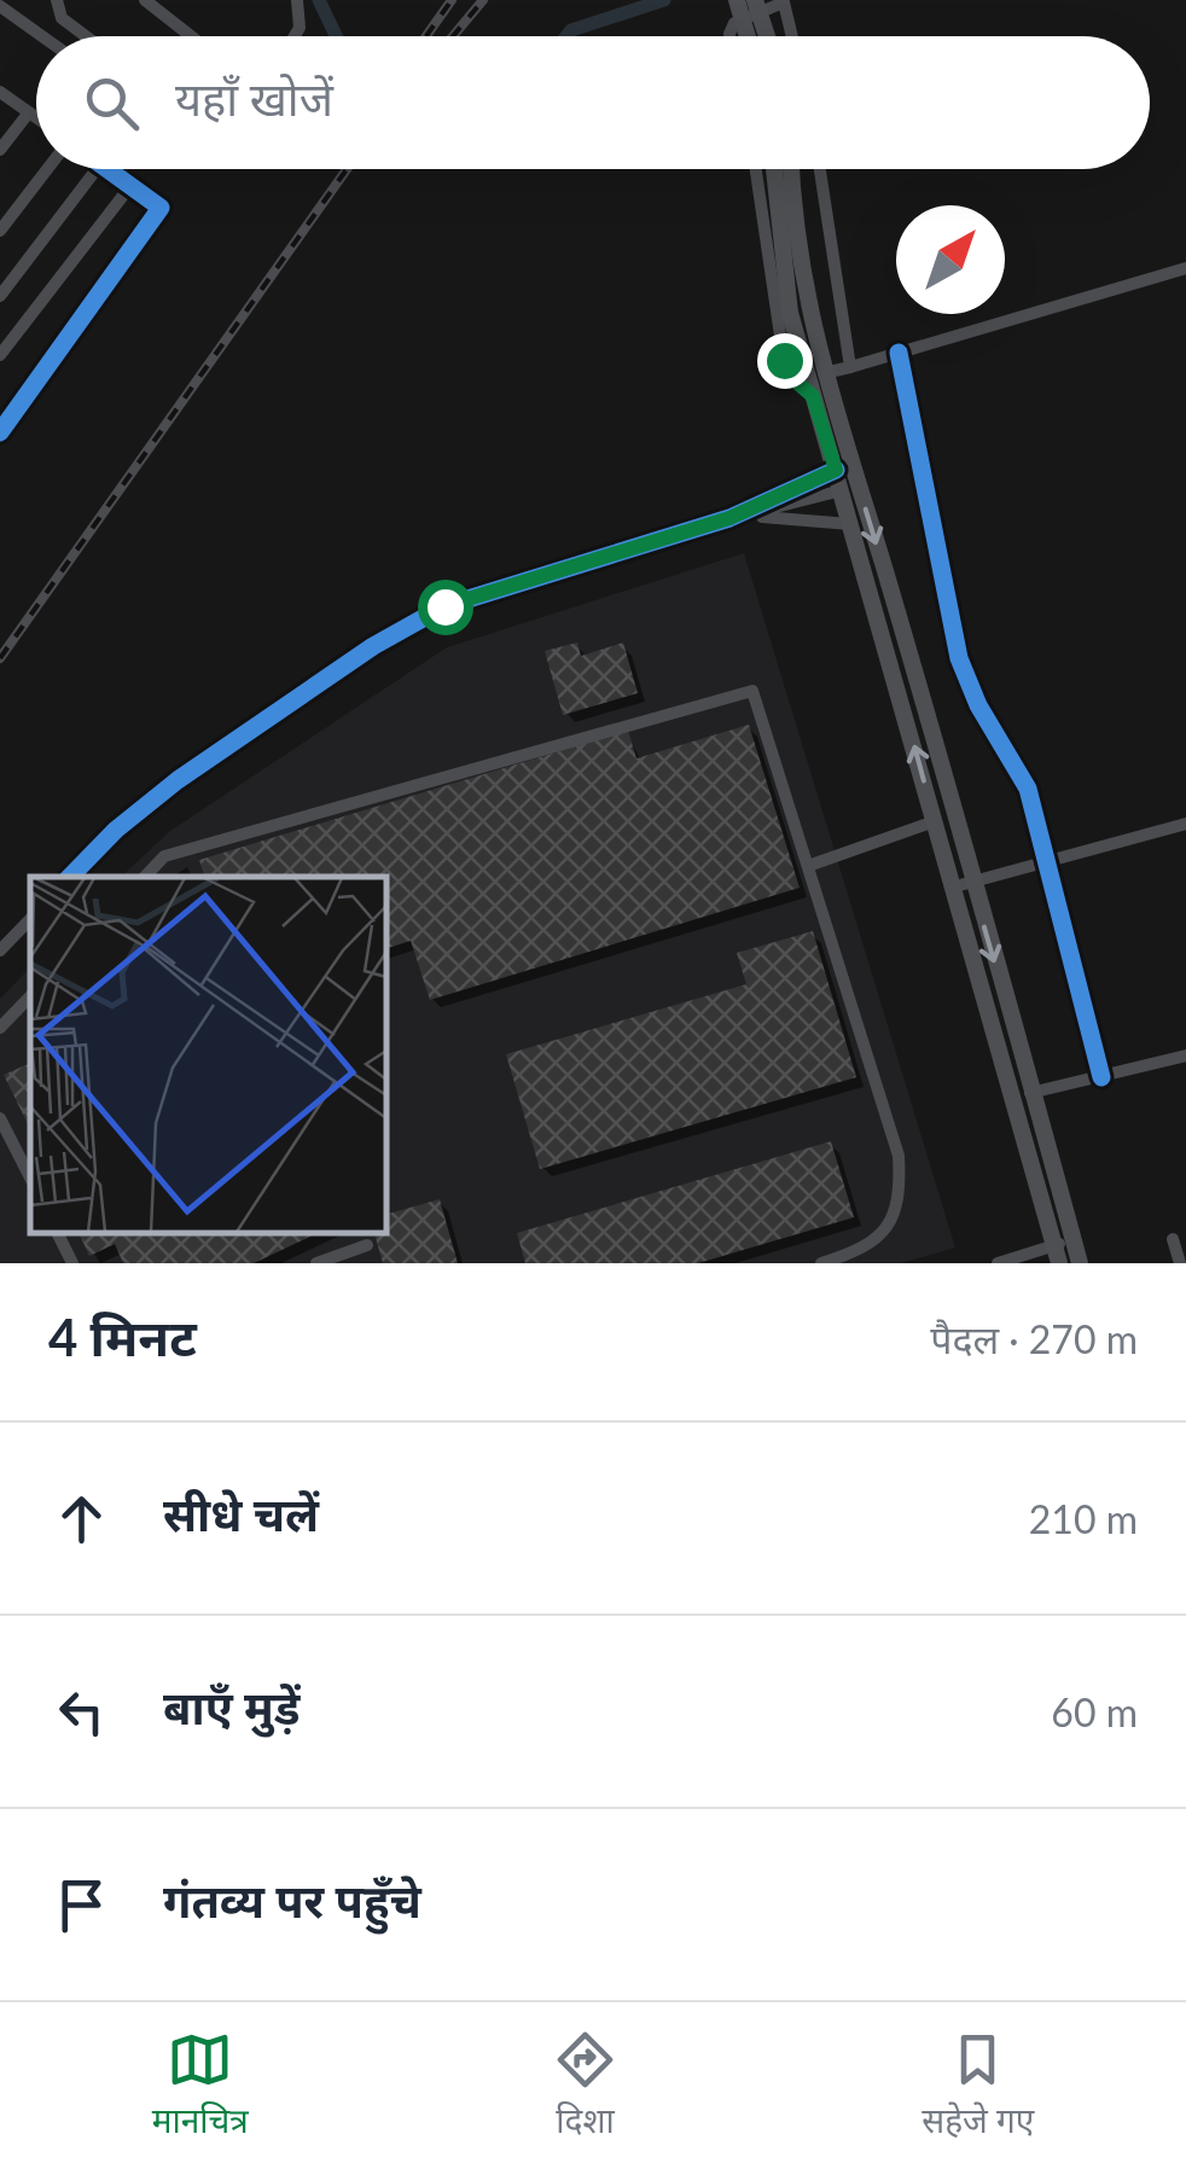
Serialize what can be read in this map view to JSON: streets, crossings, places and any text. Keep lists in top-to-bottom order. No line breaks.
{"north":"top right","page":{"search":"यहाँ खोजें","heading":["4 मिनट","पैदल · 270 m"],"list":[["सीधे चलें","210 m"],["बाएँ मुड़ें","60 m"],"गंतव्य पर पहुँचे"],"nav":["मानचित्र","दिशा","सहेजे गए"]}}
